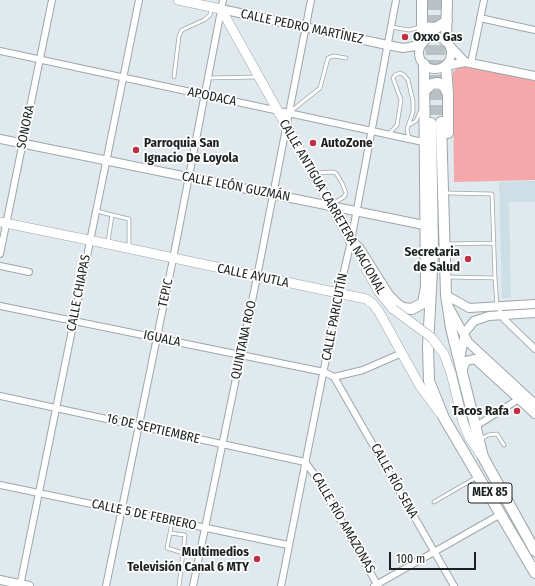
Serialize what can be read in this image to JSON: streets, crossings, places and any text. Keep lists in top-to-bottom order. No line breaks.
{"streets":{"highway":["MEX 85"],"main road":["CALLE PEDRO MARTÍNEZ","CALLE ANTIGUA CARRETERA NACIONAL","CALLE AYUTLA"],"street":["APODACA","SONORA","CALLE LEÓN GUZMÁN","CALLE CHIAPAS","TEPIC","CALLE PARICUTÍN","IGUALA","QUINTANA ROO","16 DE SEPTIEMBRE","CALLE RÍO SENA","CALLE 5 DE FEBRERO","CALLE RÍO AMAZONAS"]},"crossings":[["CALLE PEDRO MARTÍNEZ","CALLE ANTIGUA CARRETERA NACIONAL"],["CALLE PEDRO MARTÍNEZ","TEPIC"],["CALLE PEDRO MARTÍNEZ","CALLE PARICUTÍN"],["CALLE PEDRO MARTÍNEZ","QUINTANA ROO"],["APODACA","SONORA"],["APODACA","CALLE ANTIGUA CARRETERA NACIONAL"],["APODACA","CALLE CHIAPAS"],["APODACA","TEPIC"],["APODACA","CALLE PARICUTÍN"],["APODACA","QUINTANA ROO"],["SONORA","CALLE LEÓN GUZMÁN"],["SONORA","CALLE AYUTLA"],["CALLE LEÓN GUZMÁN","CALLE ANTIGUA CARRETERA NACIONAL"],["CALLE LEÓN GUZMÁN","CALLE CHIAPAS"],["CALLE LEÓN GUZMÁN","TEPIC"],["CALLE LEÓN GUZMÁN","CALLE PARICUTÍN"],["CALLE LEÓN GUZMÁN","QUINTANA ROO"],["CALLE ANTIGUA CARRETERA NACIONAL","TEPIC"],["CALLE ANTIGUA CARRETERA NACIONAL","CALLE PARICUTÍN"],["CALLE ANTIGUA CARRETERA NACIONAL","QUINTANA ROO"],["CALLE ANTIGUA CARRETERA NACIONAL","MEX 85"],["CALLE AYUTLA","CALLE CHIAPAS"],["CALLE AYUTLA","TEPIC"],["CALLE AYUTLA","CALLE PARICUTÍN"],["CALLE AYUTLA","QUINTANA ROO"],["CALLE AYUTLA","MEX 85"],["CALLE CHIAPAS","IGUALA"],["CALLE CHIAPAS","16 DE SEPTIEMBRE"],["CALLE CHIAPAS","CALLE 5 DE FEBRERO"],["TEPIC","IGUALA"],["TEPIC","16 DE SEPTIEMBRE"],["TEPIC","CALLE 5 DE FEBRERO"],["CALLE PARICUTÍN","IGUALA"],["CALLE PARICUTÍN","16 DE SEPTIEMBRE"],["CALLE PARICUTÍN","CALLE 5 DE FEBRERO"],["CALLE PARICUTÍN","CALLE RÍO AMAZONAS"],["IGUALA","QUINTANA ROO"],["IGUALA","CALLE RÍO SENA"],["QUINTANA ROO","16 DE SEPTIEMBRE"],["QUINTANA ROO","CALLE 5 DE FEBRERO"],["16 DE SEPTIEMBRE","CALLE RÍO AMAZONAS"]],"places":["Oxxo Gas","AutoZone","Parroquia San Ignacio De Loyola","Secretaria de Salud","Tacos Rafa","Multimedios Televisión Canal 6 MTY"],"scale_bar":"100 m"}
